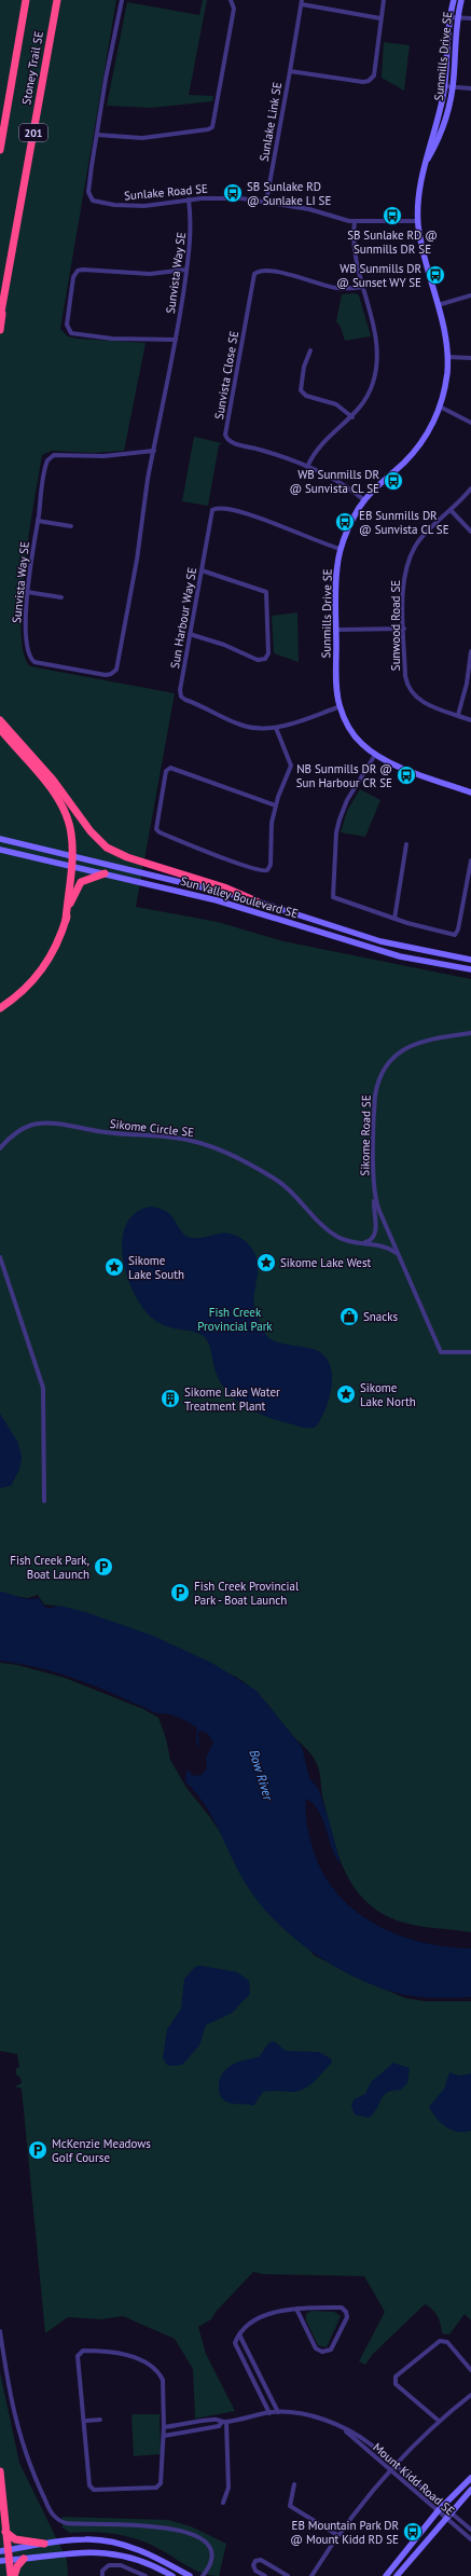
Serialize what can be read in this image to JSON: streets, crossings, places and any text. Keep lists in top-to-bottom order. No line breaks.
{"streets":{"highway":["Stoney Trail SE","201"],"main road":["Sunmills Drive SE","Sun Valley Boulevard SE"],"street":["Sunlake Link SE","Sunlake Road SE","Sunvista Way SE","Sunvista Close SE","Sun Harbour Way SE","Sunwood Road SE","Sikome Circle SE","Sikome Road SE","Mount Kidd Road SE"]},"crossings":[["Sunmills Drive SE","Sunlake Road SE"],["Sunmills Drive SE","Sunvista Close SE"],["Sunmills Drive SE","Sun Harbour Way SE"],["Sunlake Link SE","Sunlake Road SE"],["Sunlake Road SE","Sunvista Way SE"],["Sikome Circle SE","Sikome Road SE"]],"water":["Bow River"],"parks":["Fish Creek Provincial Park"],"places":{"bus stop":["SB Sunlake RD @ Sunlake LI SE","SB Sunlake RD @ Sunmills DR SE","WB Sunmills DR @ Sunset WY SE","WB Sunmills DR @ Sunvista CL SE","EB Sunmills DR @ Sunvista CL SE","NB Sunmills DR @ Sun Harbour CR SE","EB Mountain Park DR @ Mount Kidd RD SE"],"place":["Sikome Lake West","Sikome Lake South","Sikome Lake North"],"shop":["Snacks"],"building":["Sikome Lake Water Treatment Plant"],"parking":["Fish Creek Park, Boat Launch","Fish Creek Provincial Park - Boat Launch","McKenzie Meadows Golf Course"]}}
